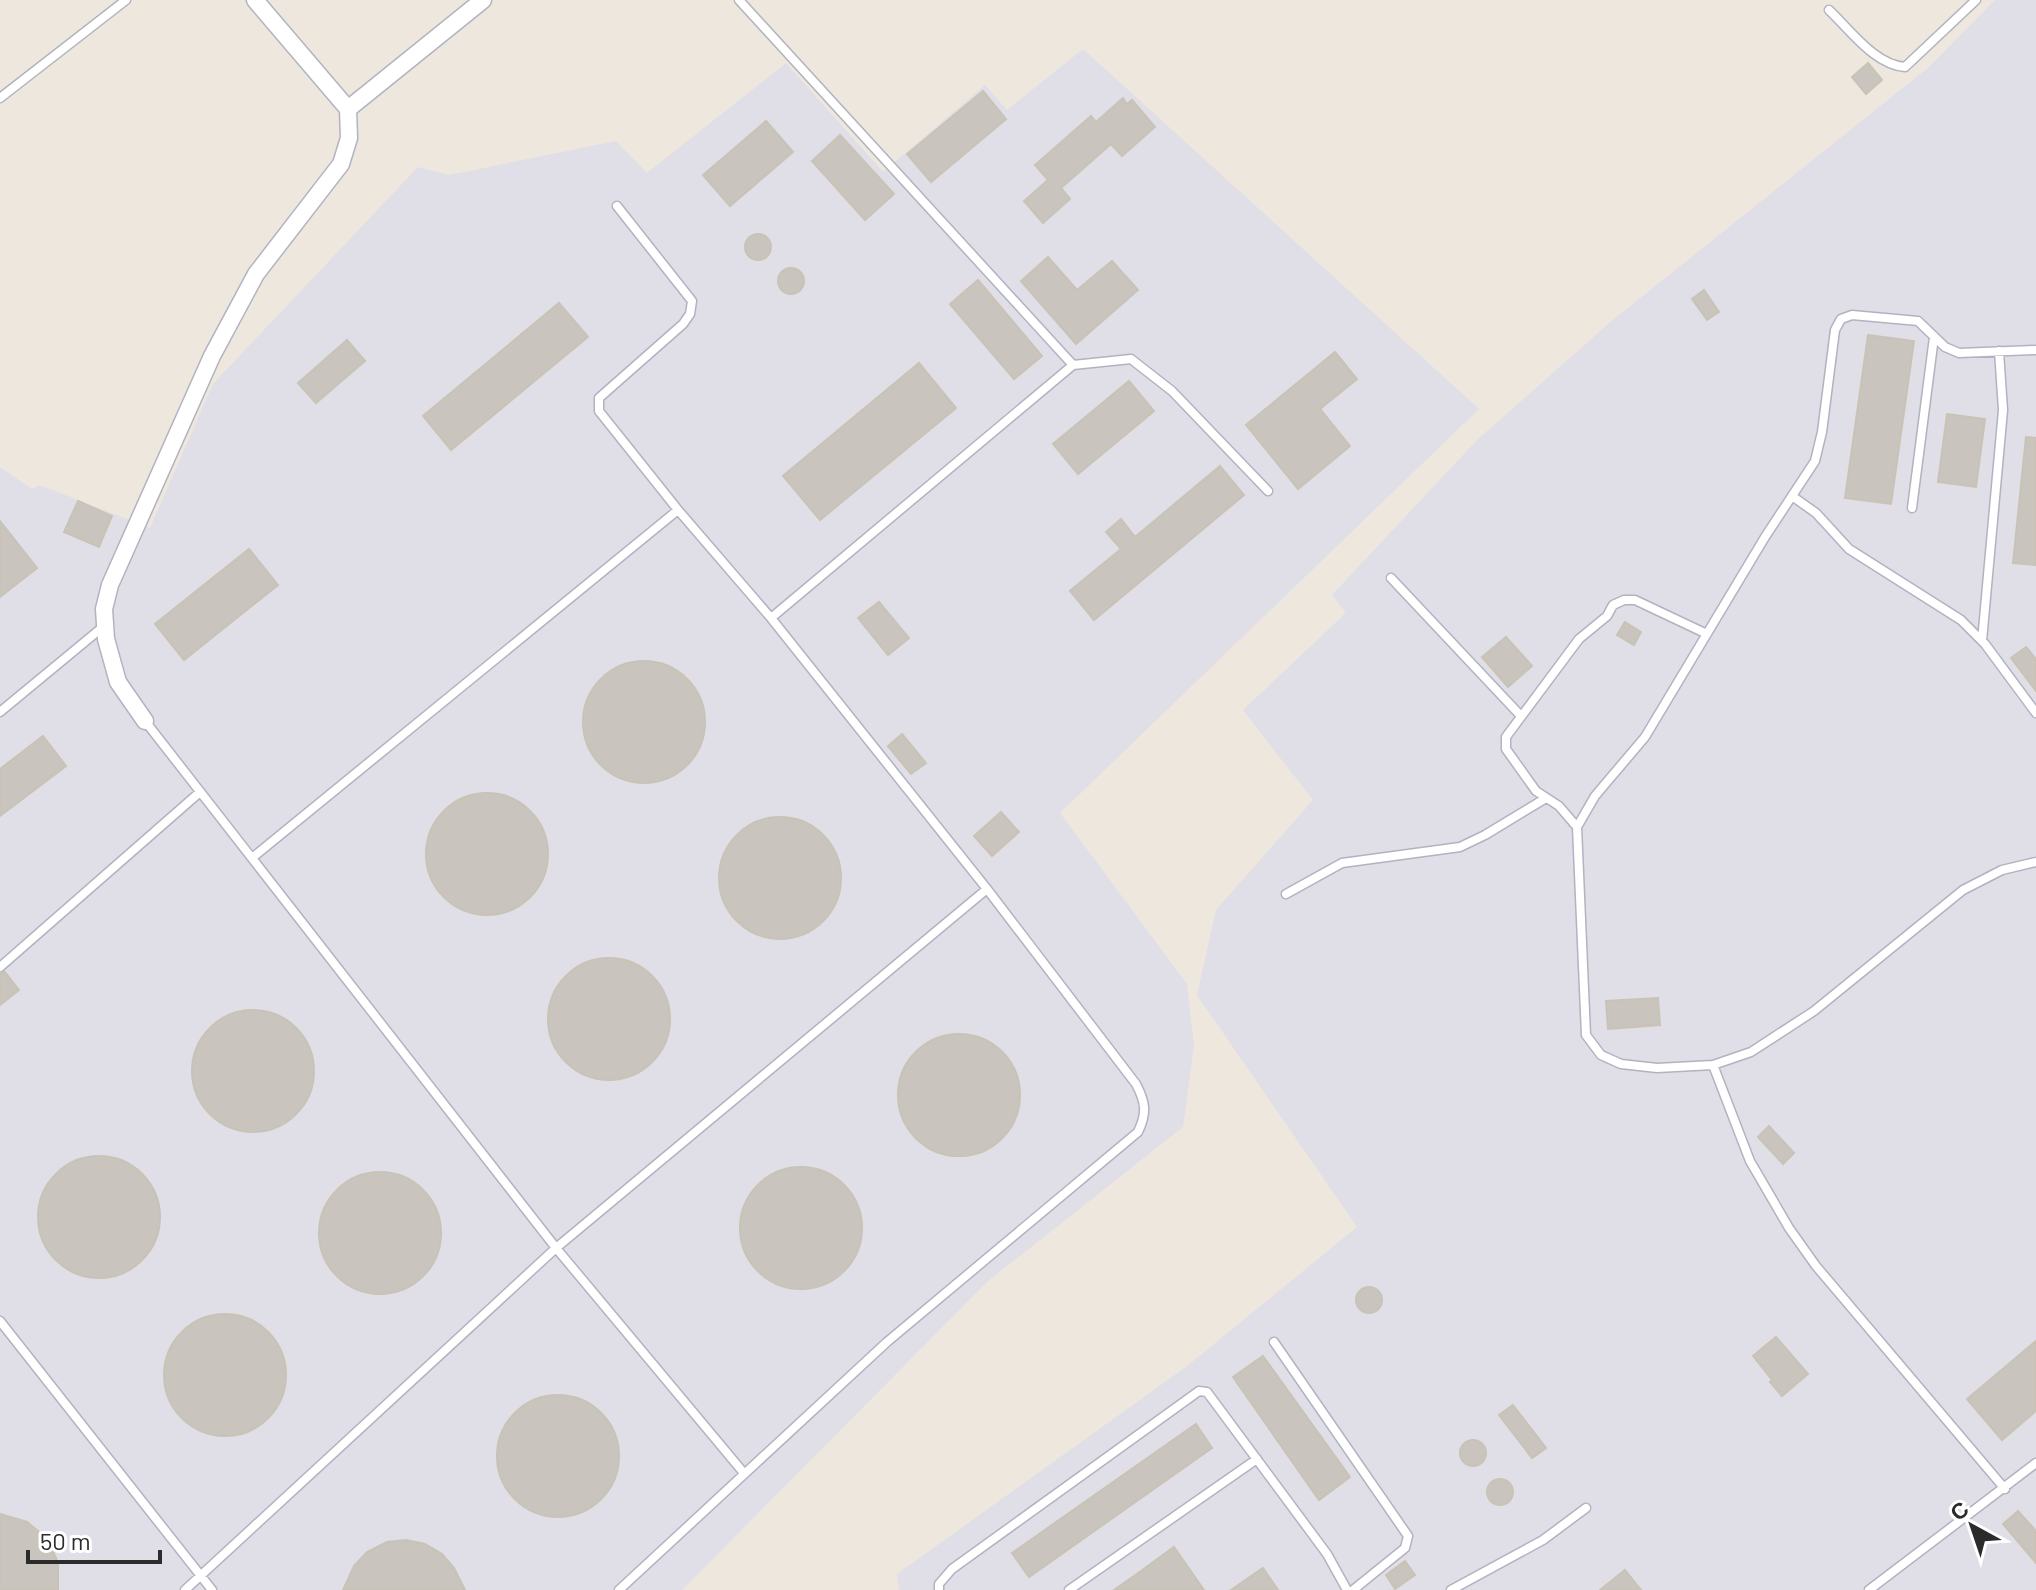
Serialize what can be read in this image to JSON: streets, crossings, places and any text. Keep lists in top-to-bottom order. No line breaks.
{"scale_bar":"50 m","north":"top left"}
